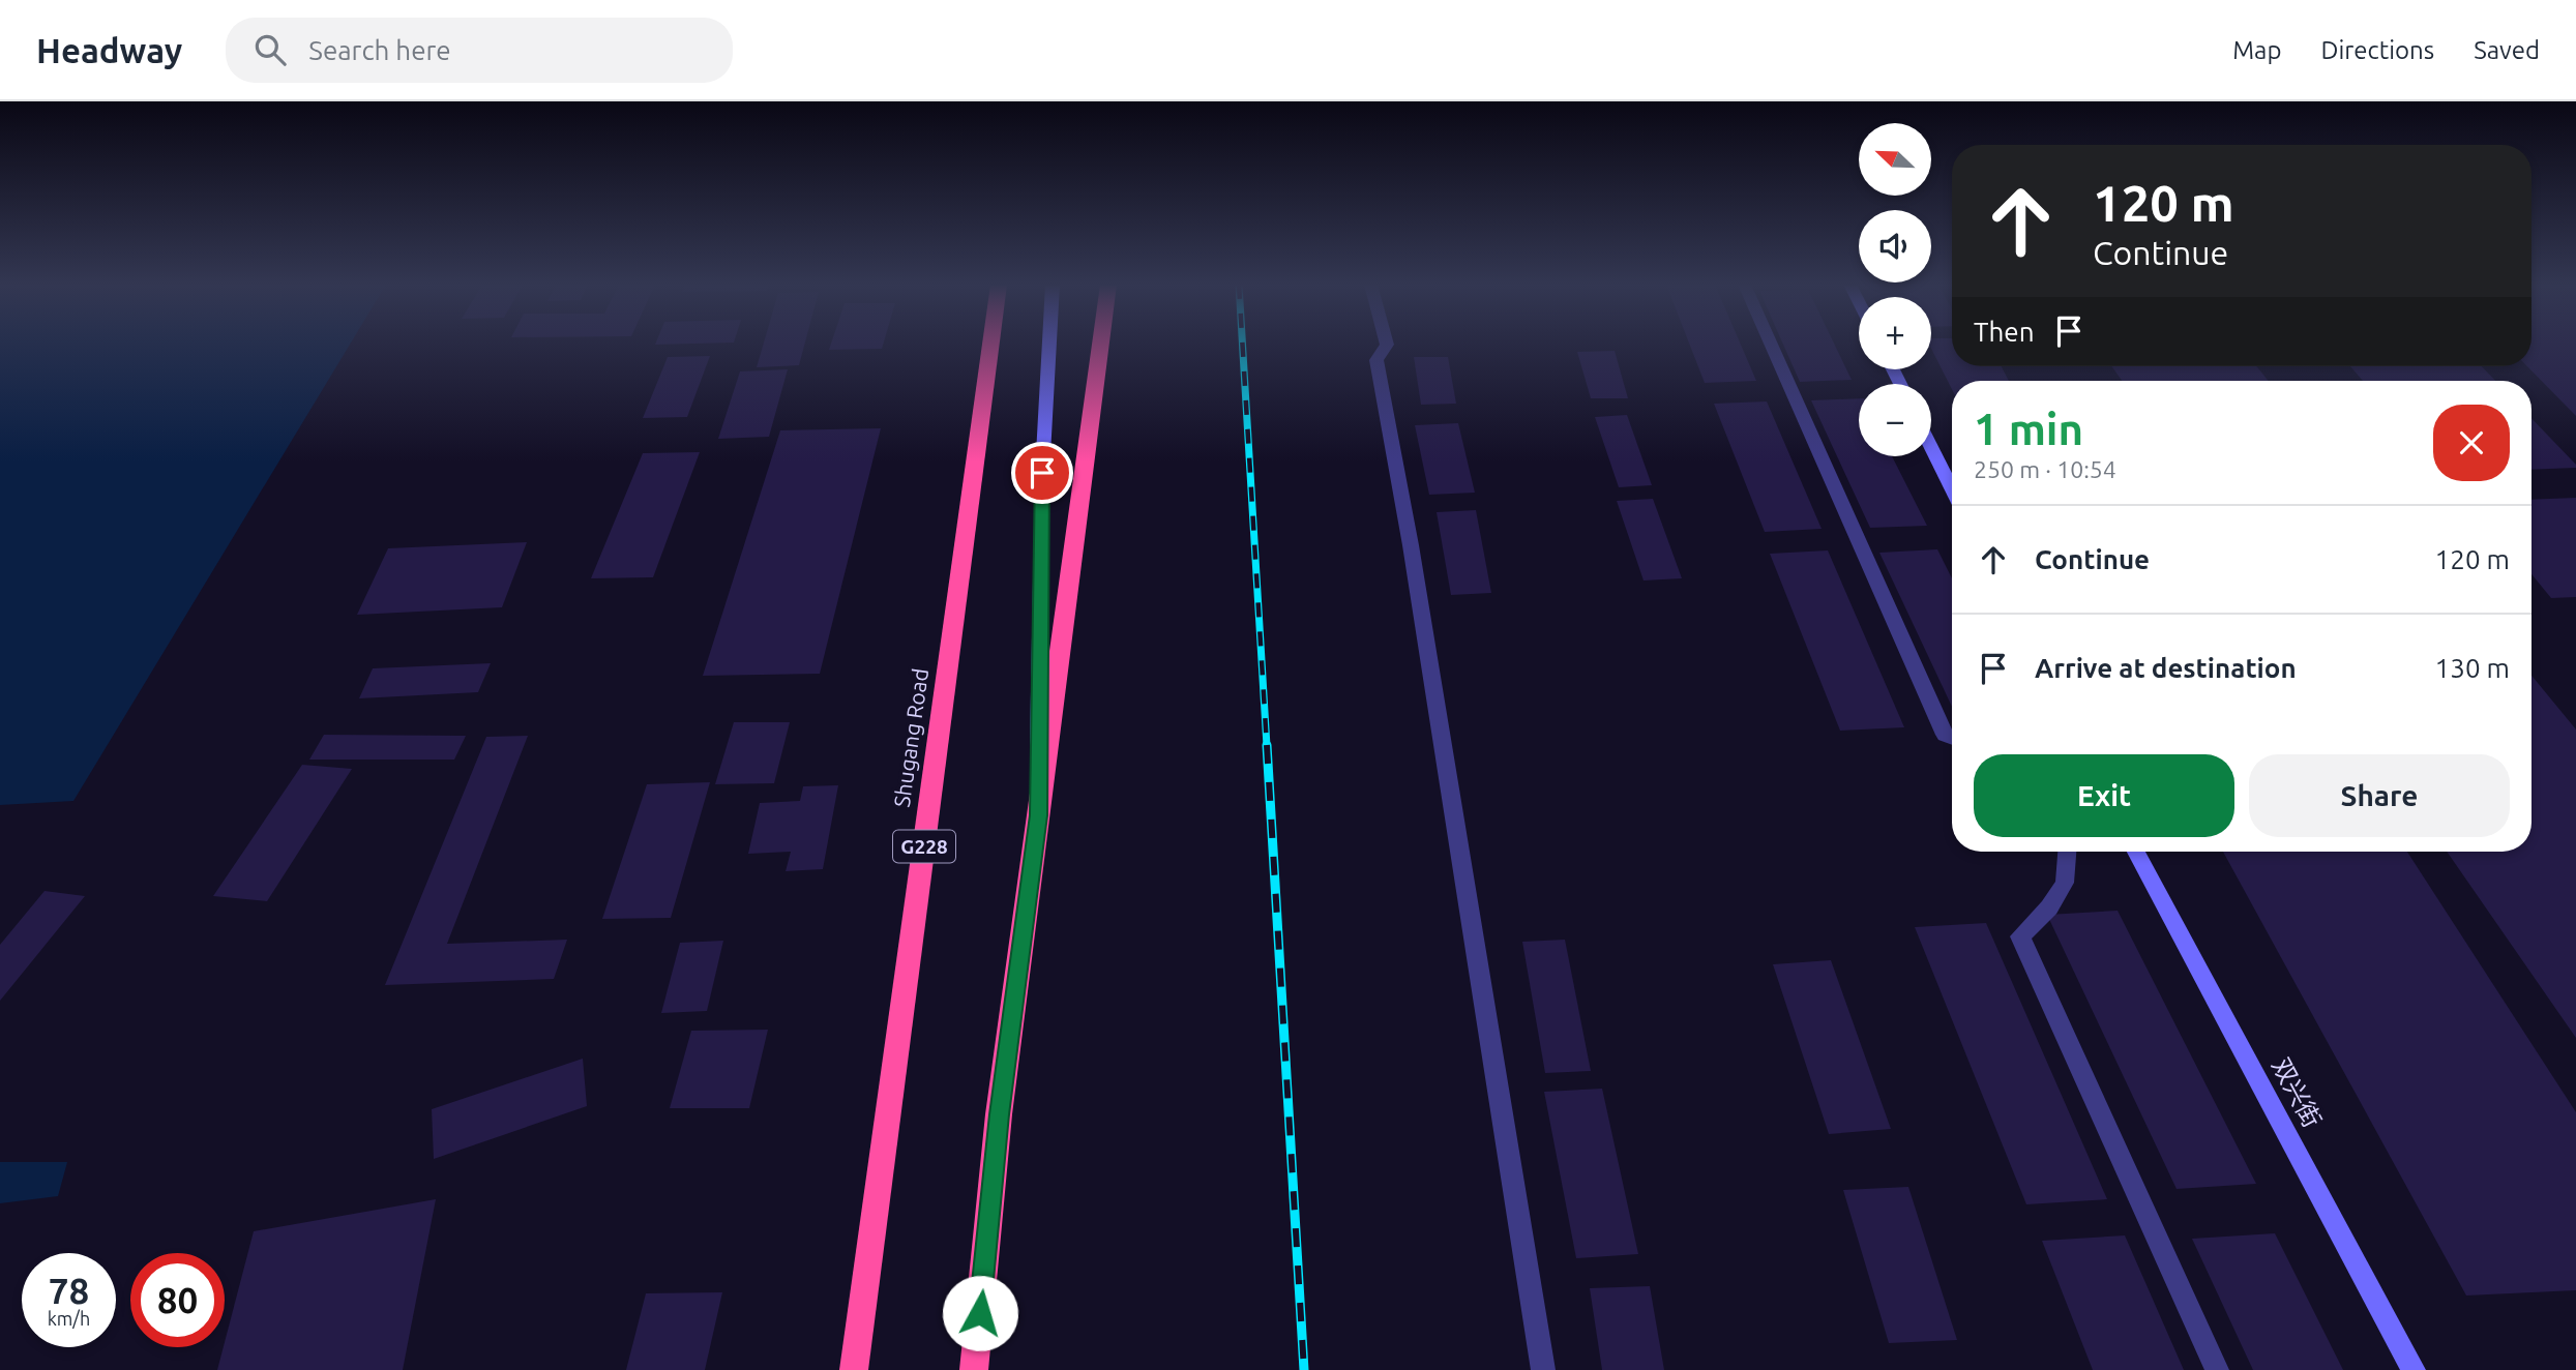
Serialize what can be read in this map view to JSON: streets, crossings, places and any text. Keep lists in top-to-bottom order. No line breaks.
{"streets":{"highway":["Shugang Road","G228"],"main road":["双兴街"]},"north":"top left","page":{"header":"Headway","search":"Search here","nav":["Map","Directions","Saved"],"map_buttons":["+","−"],"turn":["120 m","Continue"],"then":"Then","heading":["1 min","250 m · 10:54"],"list":[{"name":"Continue","value":"120 m"},{"name":"Arrive at destination","value":"130 m"}],"buttons":["Exit","Share"],"speed":"78 km/h","limit":"80"}}
